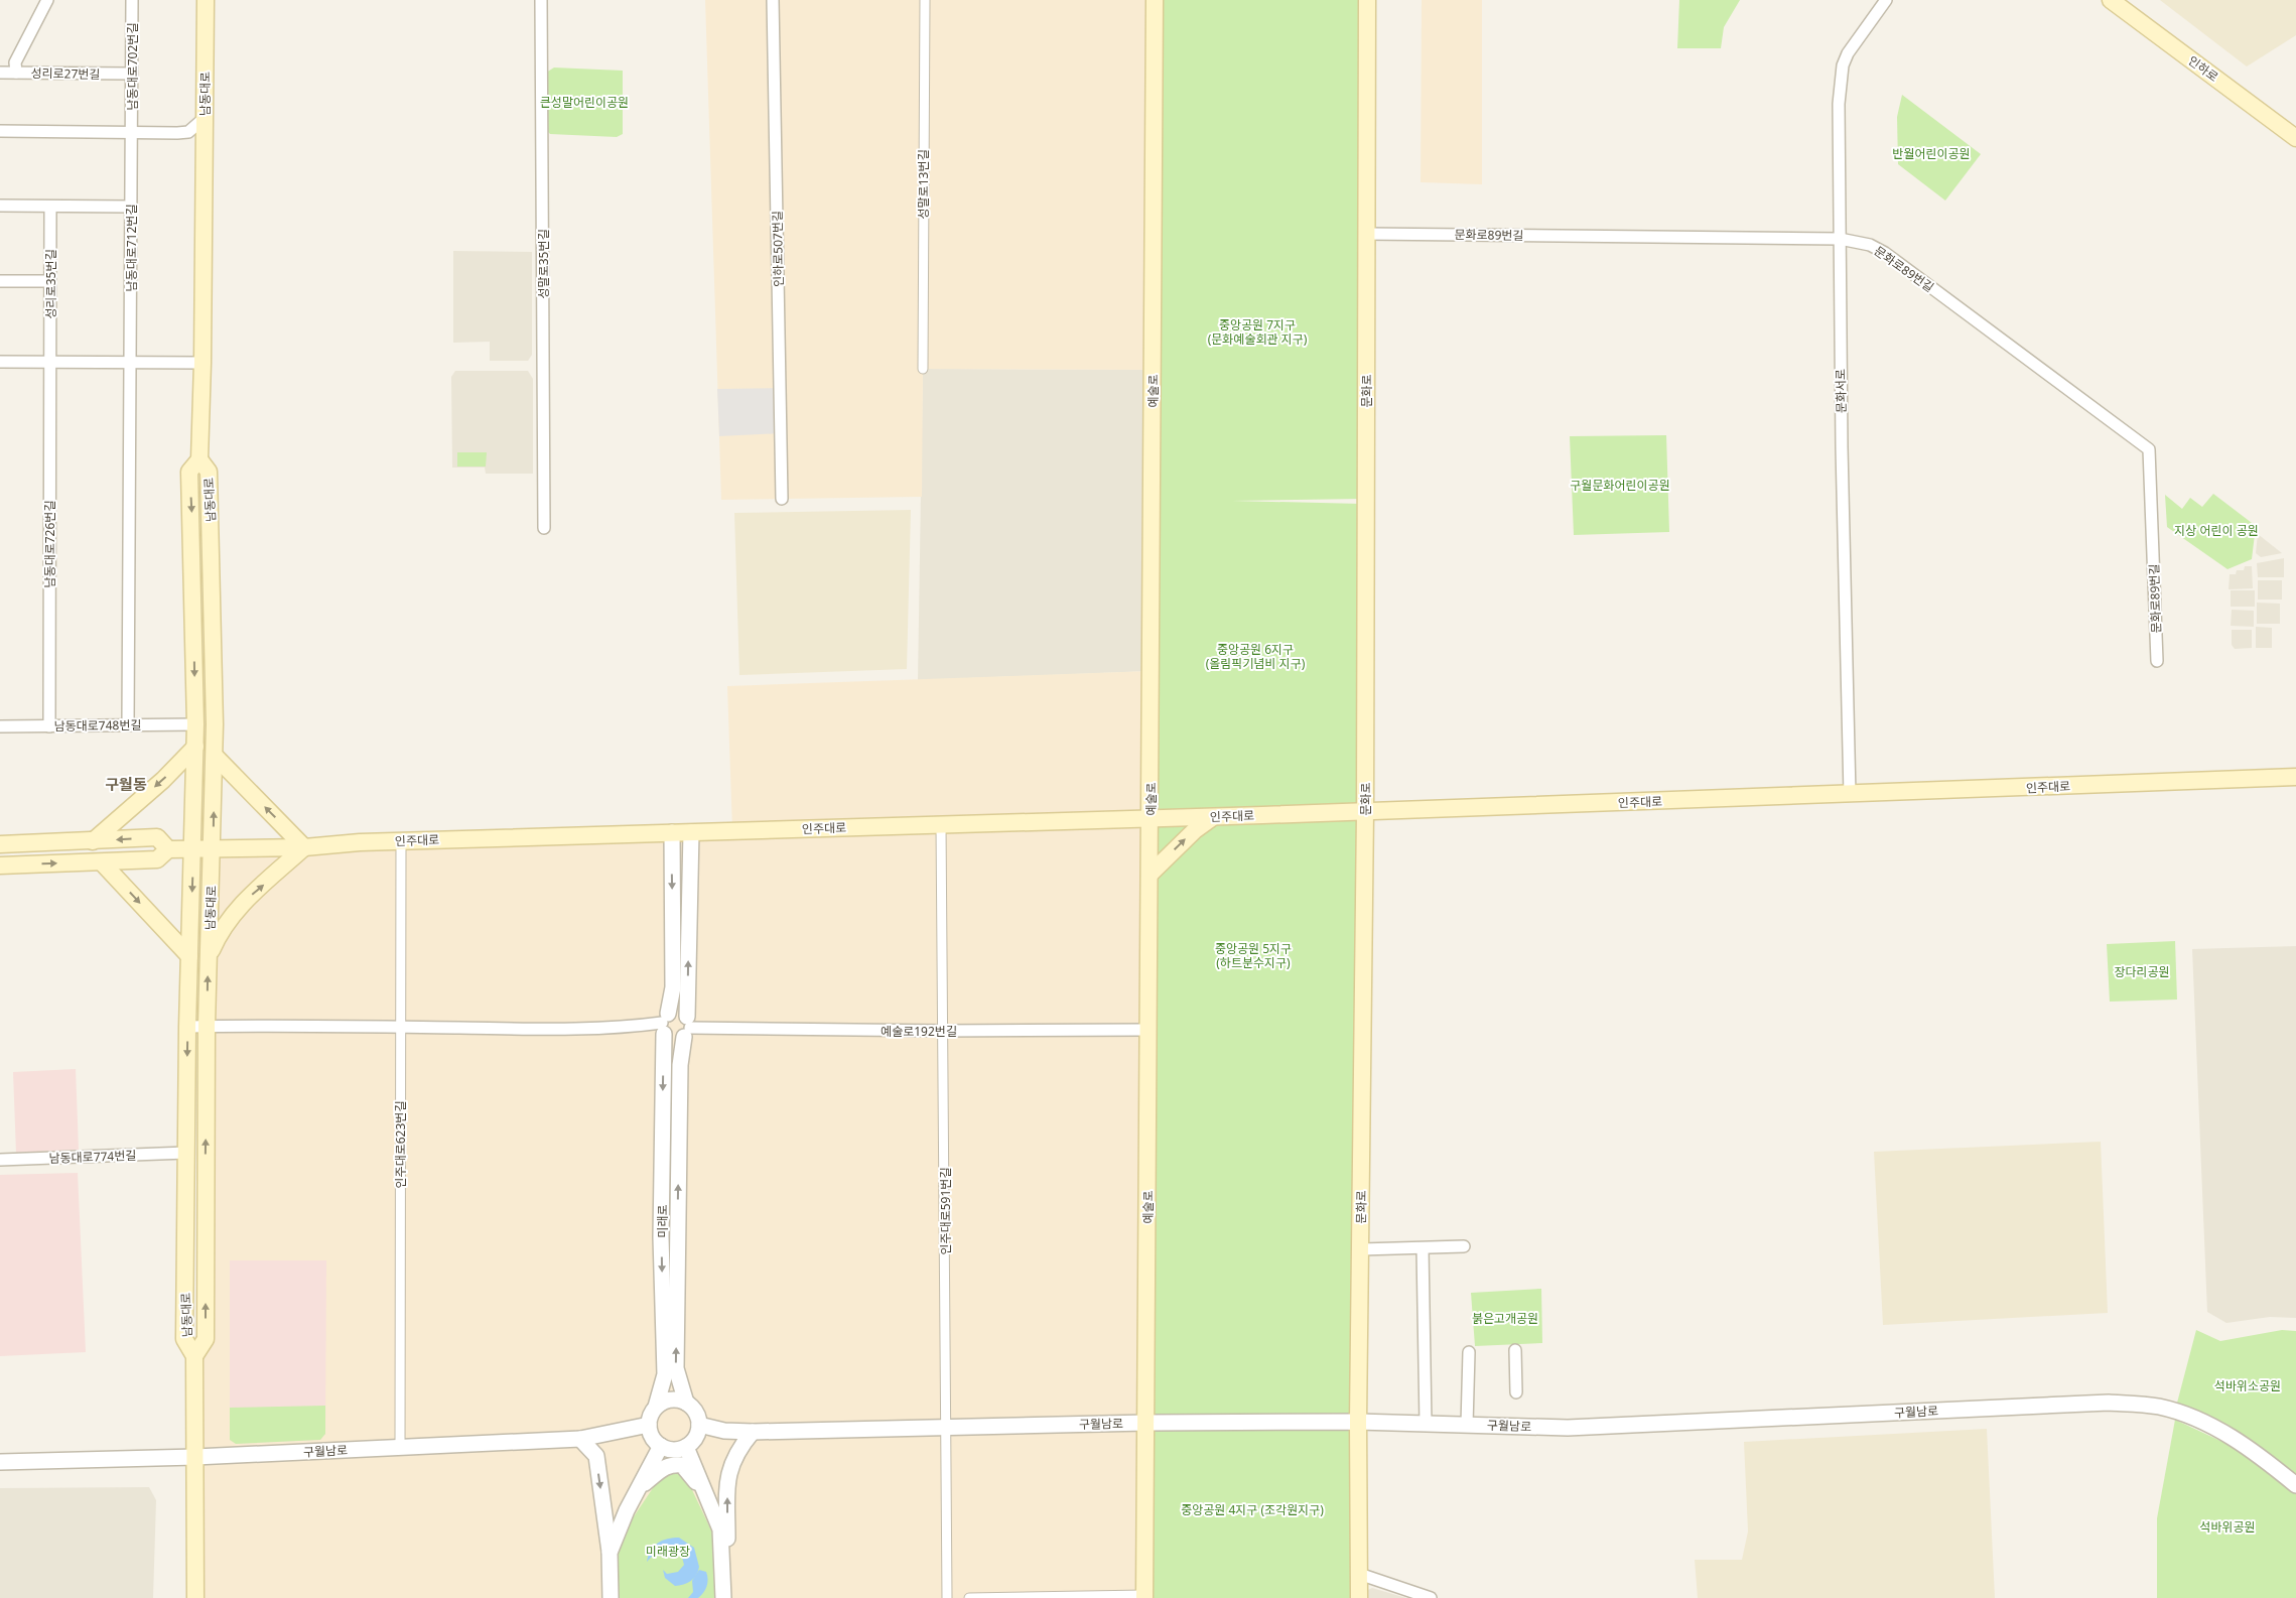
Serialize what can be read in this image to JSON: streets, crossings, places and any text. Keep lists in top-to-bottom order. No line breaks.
{"streets":{"main road":["인하로","남동대로","예술로","문화로","인주대로"],"street":["남동대로702번길","성리로27번길","성말로13번길","문화로89번길","남동대로712번길","인하로507번길","성말로35번길","성리로35번길","문화서로","남동대로726번길","남동대로748번길","예술로192번길","인주대로623번길","남동대로774번길","인주대로591번길","미래로","구월남로"]},"crossings":[["남동대로702번길","성리로27번길"],["남동대로702번길","남동대로712번길"],["남동대로","남동대로748번길"],["남동대로","인주대로"],["남동대로","남동대로774번길"],["남동대로","구월남로"],["문화로89번길","문화로"],["문화로89번길","문화서로"],["성리로35번길","남동대로726번길"],["예술로","인주대로"],["예술로","예술로192번길"],["예술로","구월남로"],["문화로","인주대로"],["문화로","구월남로"],["문화서로","인주대로"],["남동대로726번길","남동대로748번길"],["인주대로","인주대로623번길"],["인주대로","인주대로591번길"],["인주대로","미래로"],["예술로192번길","인주대로591번길"],["예술로192번길","미래로"],["인주대로623번길","구월남로"],["인주대로591번길","구월남로"],["미래로","구월남로"]],"districts":["구월동"],"parks":["큰성말어린이공원","반월어린이공원","중앙공원 7지구 (문화예술회관 지구)","구월문화어린이공원","지상 어린이 공원","중앙공원 6지구 (올림픽기념비 지구)","중앙공원 5지구 (하트분수지구)","장다리공원","붉은고개공원","석바위소공원","중앙공원 4지구 (조각원지구)","석바위공원","미래광장"]}
